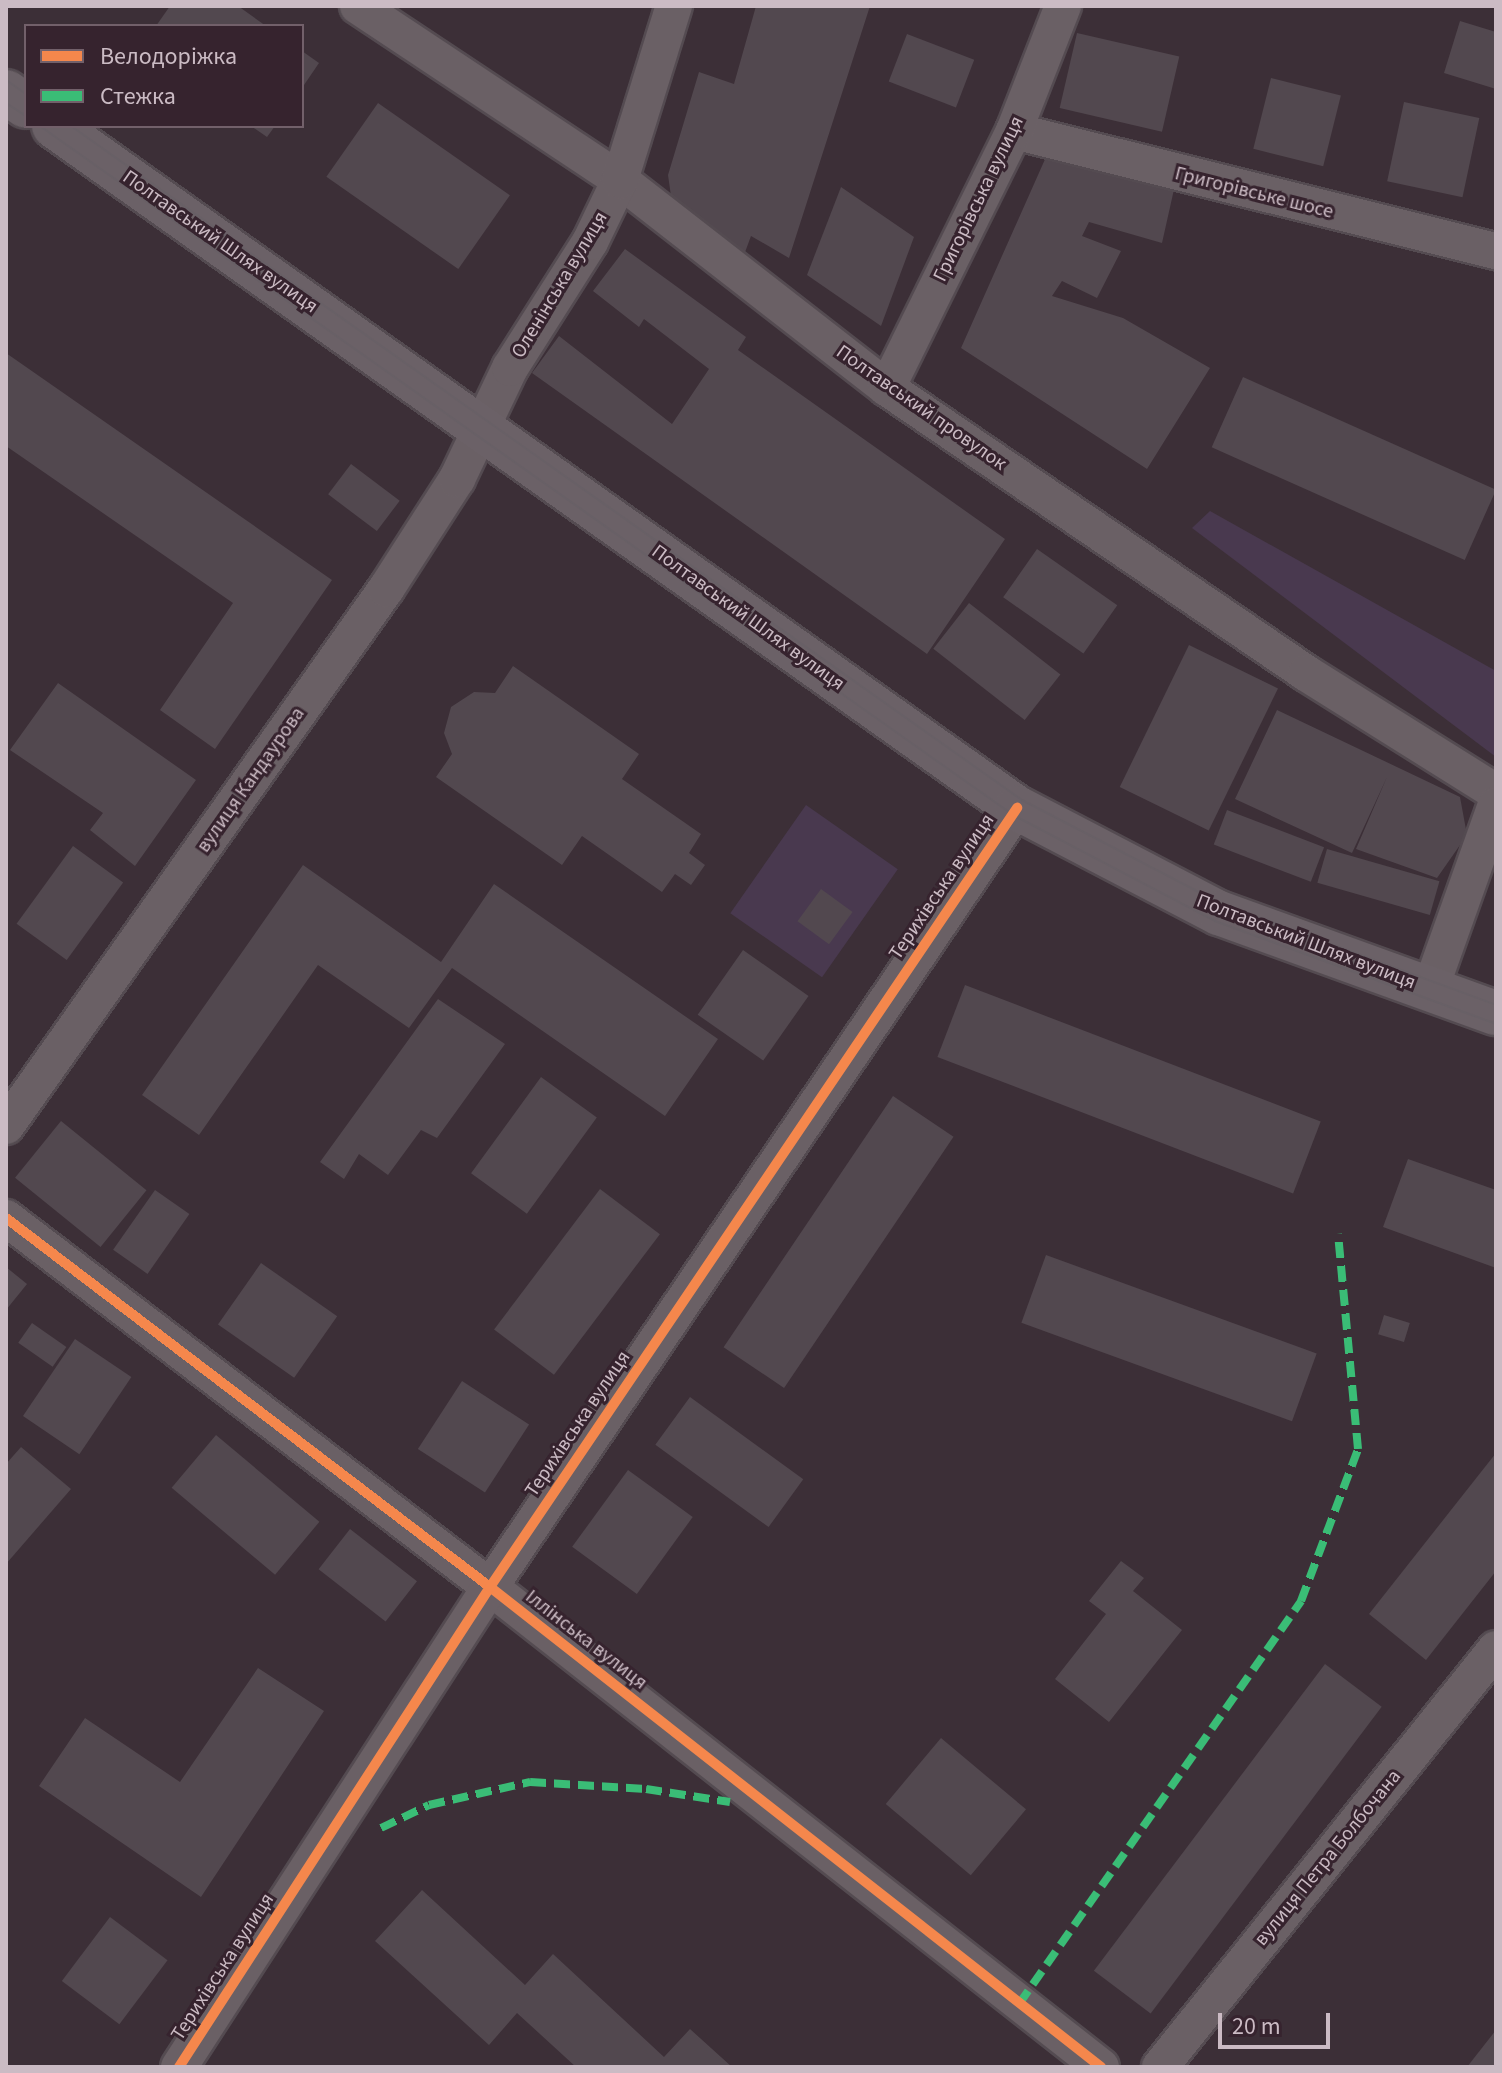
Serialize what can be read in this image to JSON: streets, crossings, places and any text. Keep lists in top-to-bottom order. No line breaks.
{"streets":{"main road":["Полтавський Шлях вулиця"],"street":["Григорівське шосе","Григорівська вулиця","Оленінська вулиця","Полтавський провулок","вулиця Кандаурова","Терихівська вулиця","Іллінська вулиця","вулиця Петра Болбочана"]},"crossings":[["Григорівське шосе","Григорівська вулиця"],["Григорівська вулиця","Полтавський провулок"],["Полтавський Шлях вулиця","Оленінська вулиця"],["Полтавський Шлях вулиця","вулиця Кандаурова"],["Полтавський Шлях вулиця","Терихівська вулиця"],["Оленінська вулиця","Полтавський провулок"],["Оленінська вулиця","вулиця Кандаурова"],["Терихівська вулиця","Іллінська вулиця"]],"legend":["Велодоріжка","Стежка"],"scale_bar":"20 m"}
